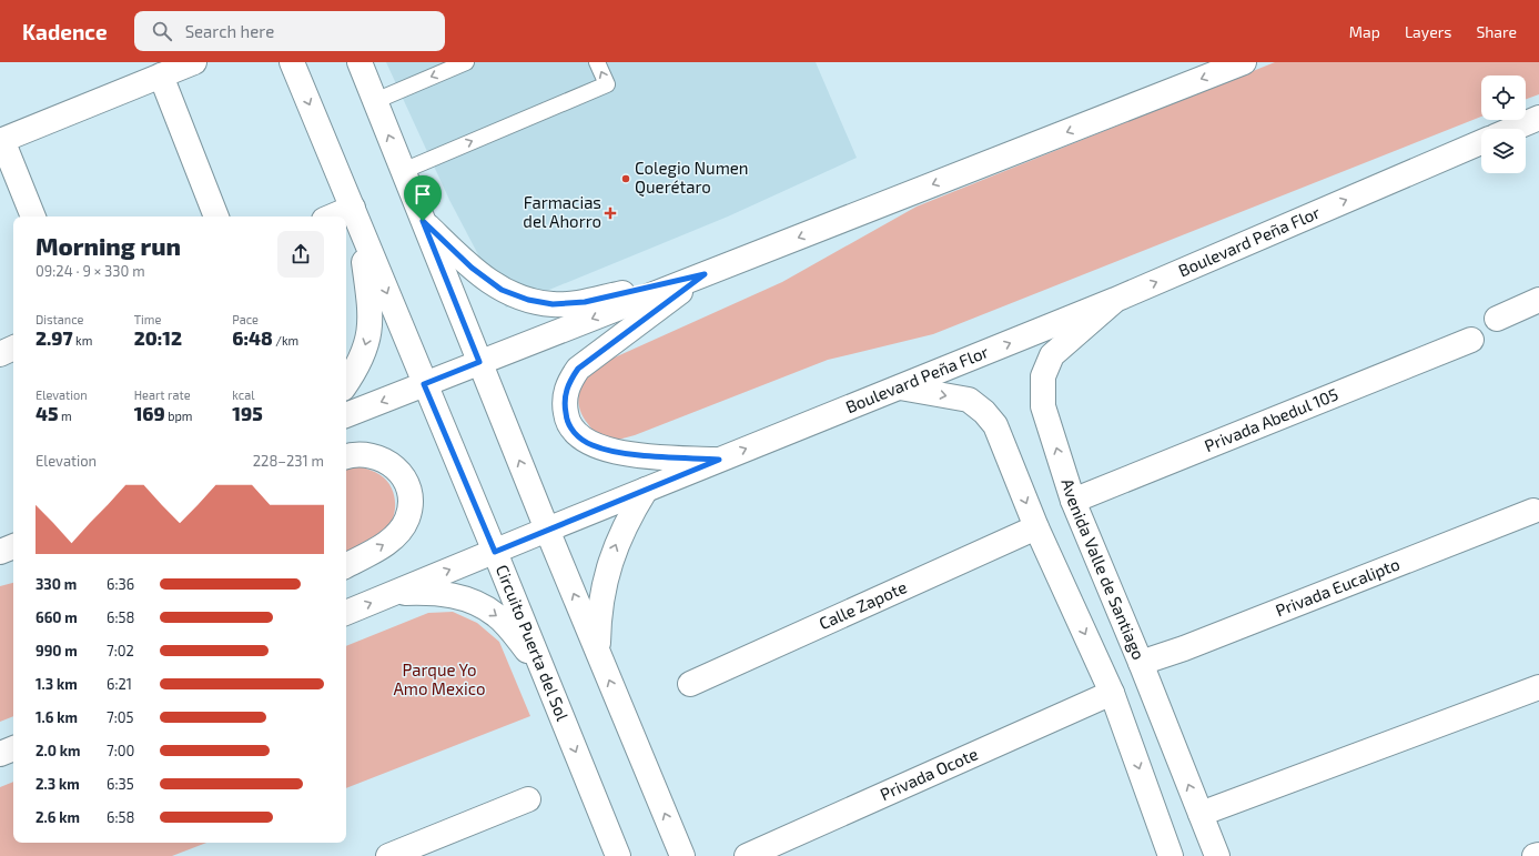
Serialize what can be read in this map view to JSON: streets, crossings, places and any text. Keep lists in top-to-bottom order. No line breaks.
{"streets":{"street":["Boulevard Peña Flor","Privada Abedul 105","Avenida Valle de Santiago","Privada Eucalipto","Calle Zapote","Circuito Puerta del Sol","Privada Ocote"]},"crossings":[["Boulevard Peña Flor","Avenida Valle de Santiago"],["Boulevard Peña Flor","Circuito Puerta del Sol"],["Privada Abedul 105","Avenida Valle de Santiago"],["Avenida Valle de Santiago","Privada Eucalipto"]],"parks":["Parque Yo Amo Mexico"],"places":{"other":["Colegio Numen Querétaro"],"health":["Farmacias del Ahorro"]},"page":{"header":"Kadence","search":"Search here","nav":["Map","Layers","Share"],"heading":["Morning run","09:24 · 9 × 330 m"],"stats":[["Distance","2.97 km"],["Time","20:12"],["Pace","6:48 /km"],["Elevation","45 m"],["Heart rate","169 bpm"],["kcal","195"]],"chart":["Elevation","228–231 m"],"list":[{"name":"330 m","note":"6:36"},{"name":"660 m","note":"6:58"},{"name":"990 m","note":"7:02"},{"name":"1.3 km","note":"6:21"},{"name":"1.6 km","note":"7:05"},{"name":"2.0 km","note":"7:00"},{"name":"2.3 km","note":"6:35"},{"name":"2.6 km","note":"6:58"}]}}
